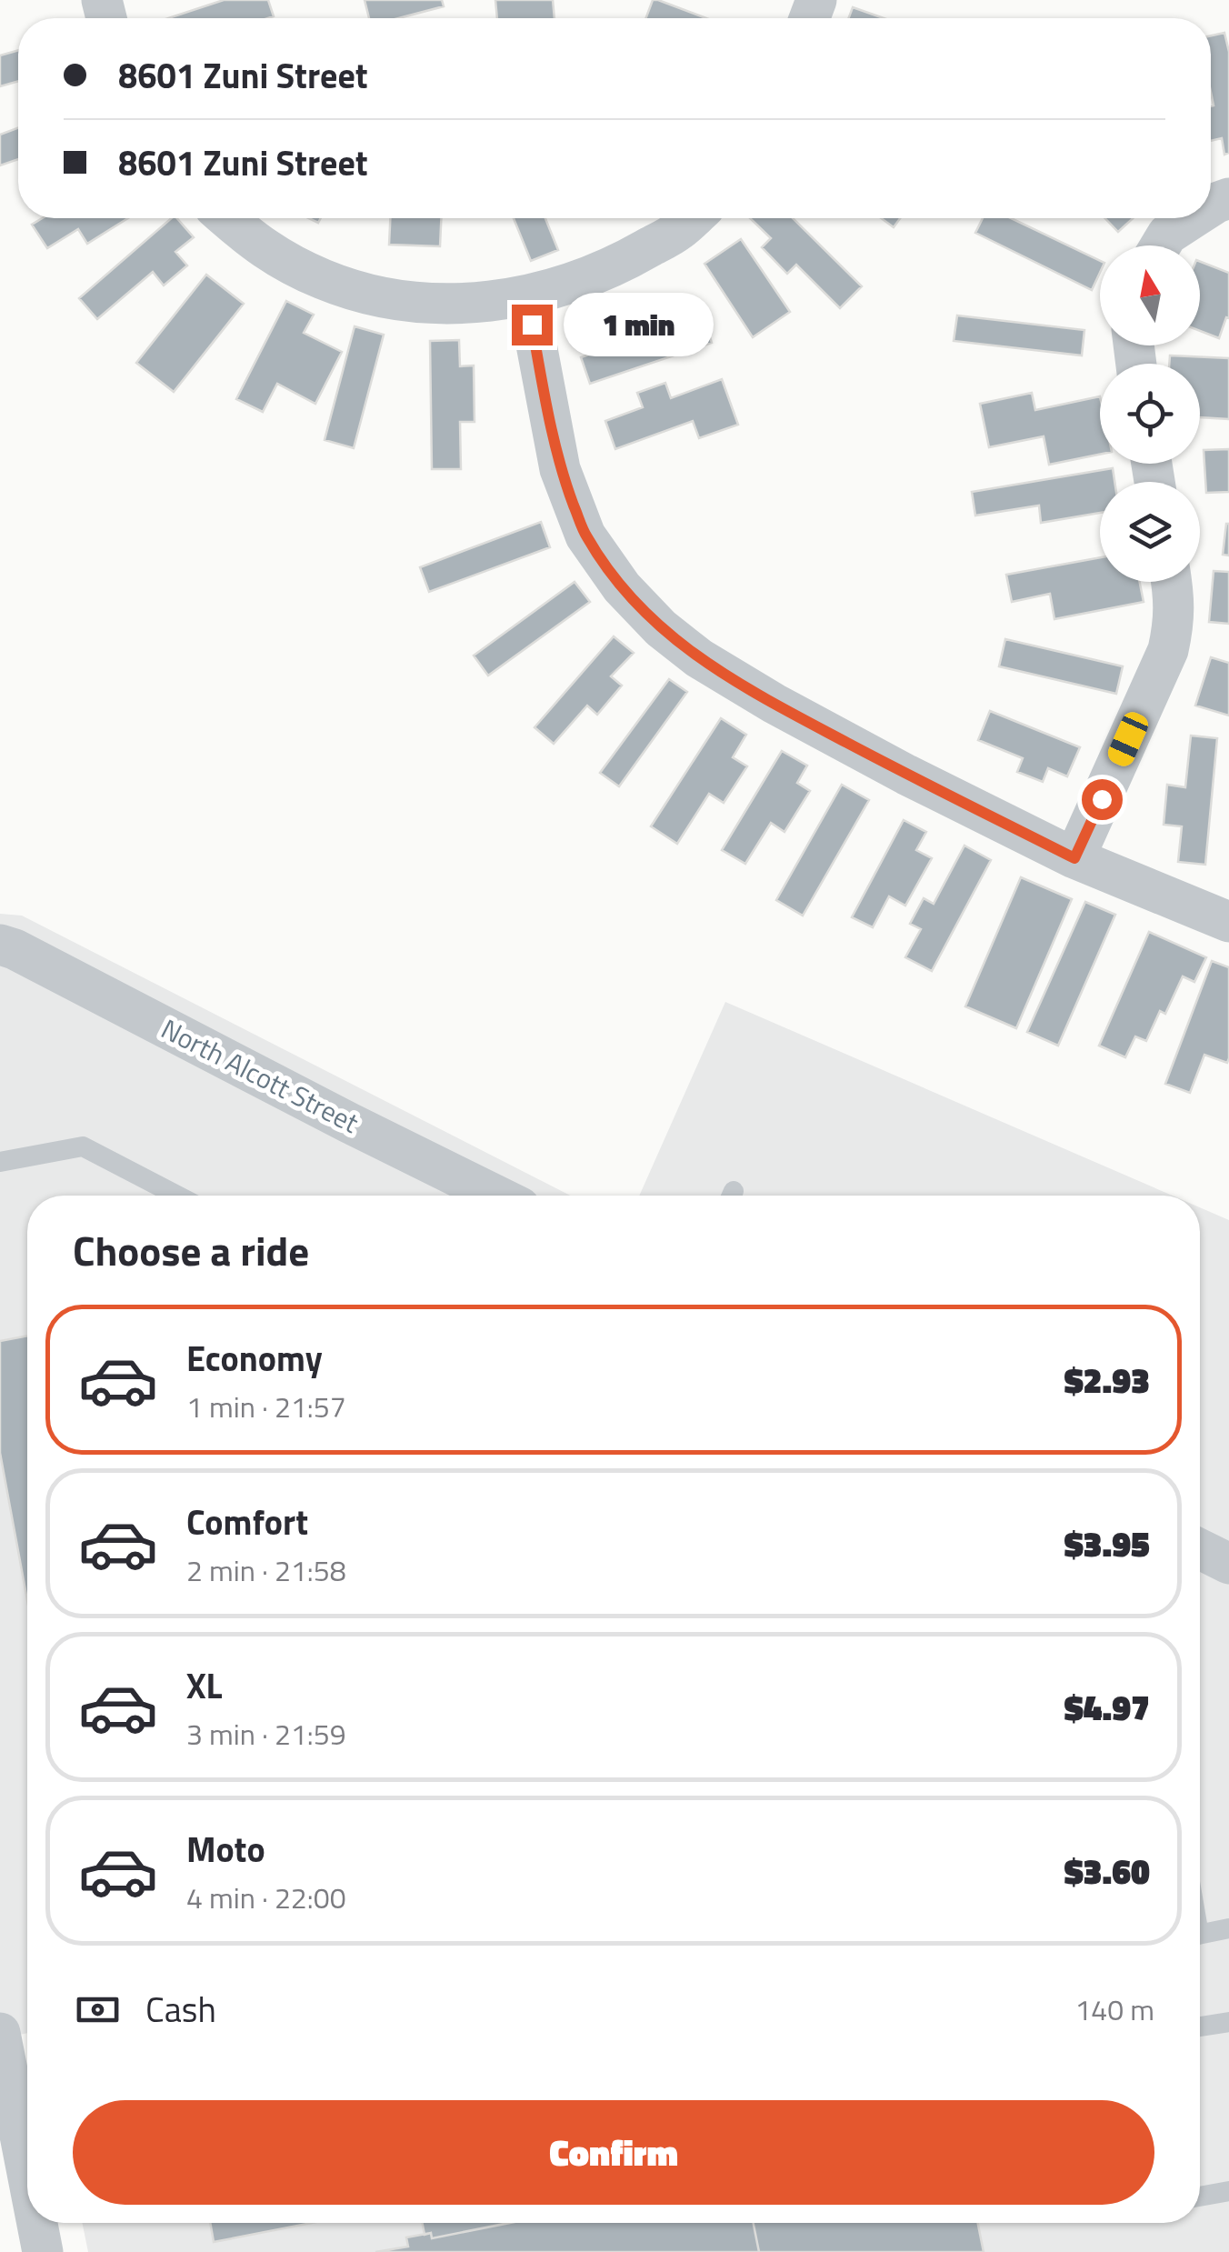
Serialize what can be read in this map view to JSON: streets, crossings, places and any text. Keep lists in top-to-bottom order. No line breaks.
{"streets":{"street":["North Alcott Street"]},"north":"top","page":{"banner":["8601 Zuni Street","8601 Zuni Street"],"bubble":"1 min","heading":"Choose a ride","list":[{"name":"Economy","note":"1 min · 21:57","value":"$2.93"},{"name":"Comfort","note":"2 min · 21:58","value":"$3.95"},{"name":"XL","note":"3 min · 21:59","value":"$4.97"},{"name":"Moto","note":"4 min · 22:00","value":"$3.60"}],"pay":["Cash","140 m"],"buttons":"Confirm"}}
